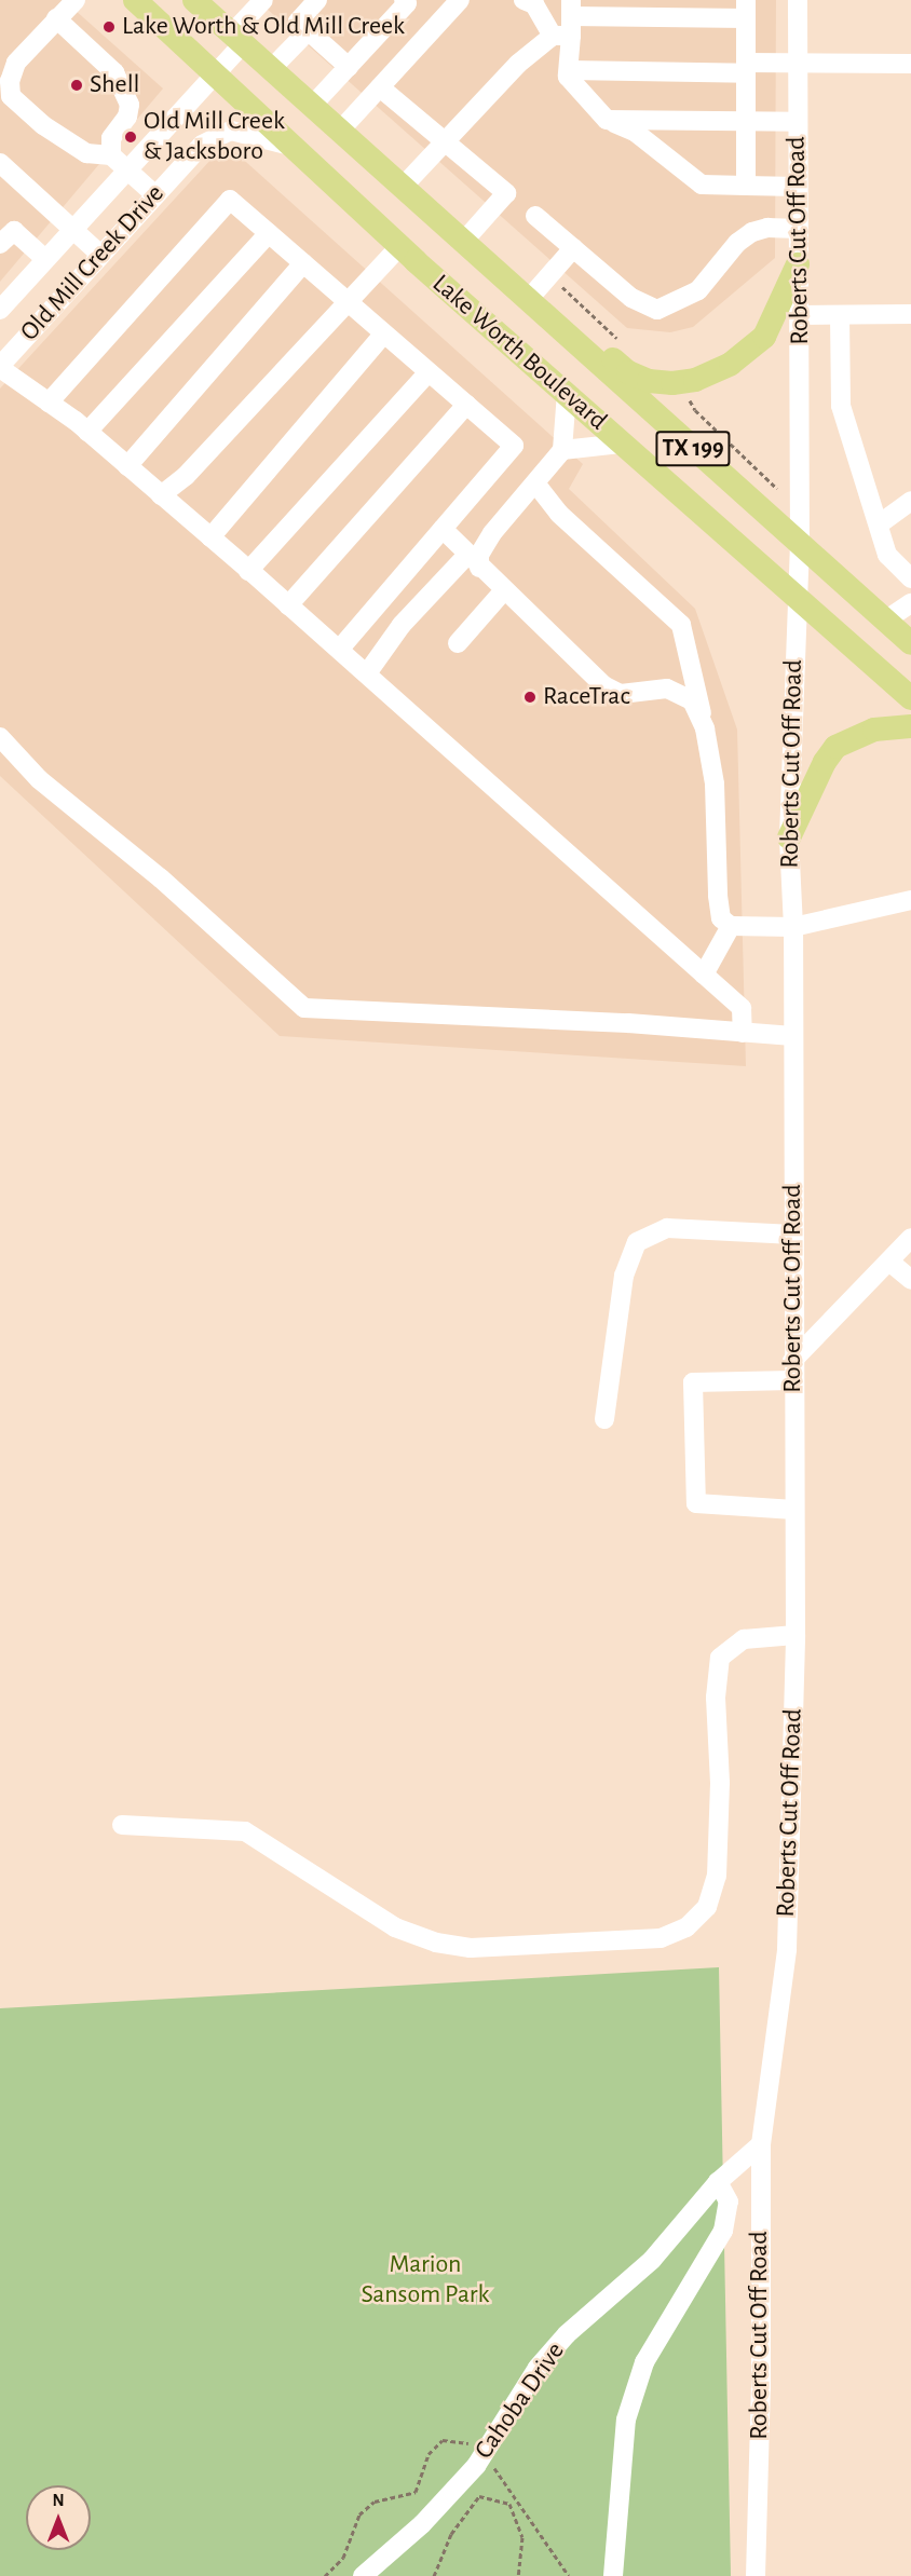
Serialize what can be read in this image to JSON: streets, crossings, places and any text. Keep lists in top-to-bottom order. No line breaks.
{"streets":{"main road":["Lake Worth Boulevard","TX 199"],"street":["Roberts Cut Off Road","Old Mill Creek Drive","Cahoba Drive"]},"crossings":[["Roberts Cut Off Road","Lake Worth Boulevard"],["Roberts Cut Off Road","Cahoba Drive"],["Old Mill Creek Drive","Lake Worth Boulevard"]],"parks":["Marion Sansom Park"],"places":["Lake Worth & Old Mill Creek","Shell","Old Mill Creek & Jacksboro","RaceTrac"],"north":"top"}
